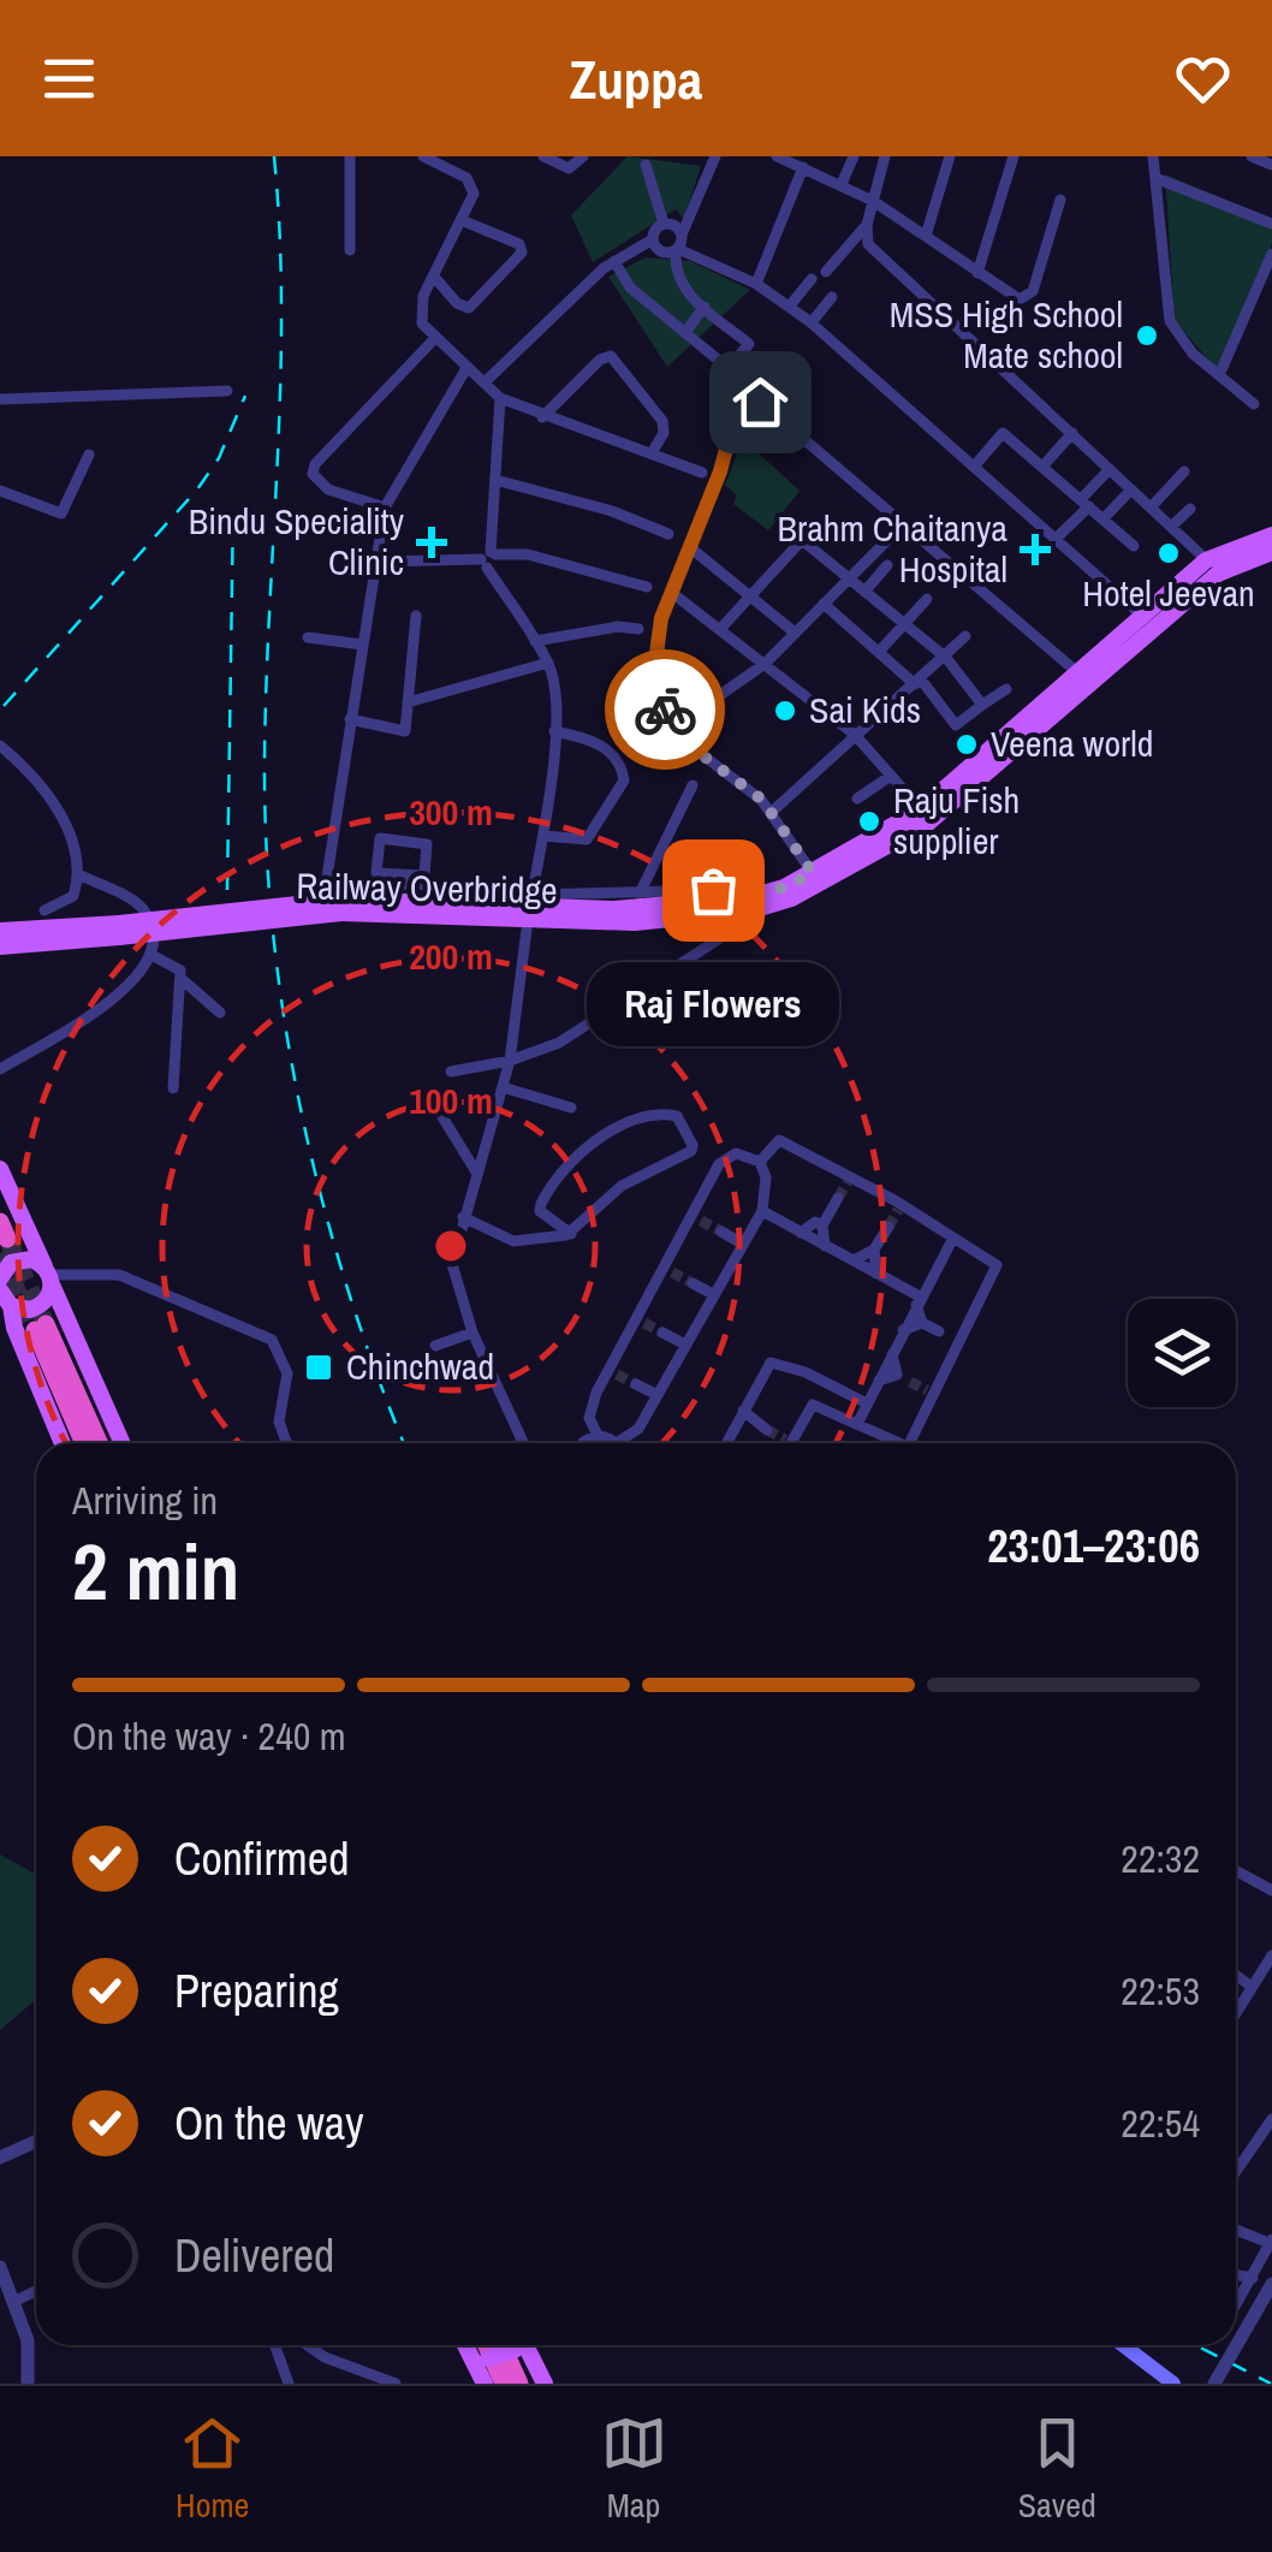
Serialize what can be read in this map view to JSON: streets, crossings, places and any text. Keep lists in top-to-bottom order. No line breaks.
{"streets":{"main road":["Railway Overbridge"]},"places":{"other":["MSS High School Mate school","Hotel Jeevan","Sai Kids","Veena world","Raju Fish supplier","Raj Flowers"],"health":["Bindu Speciality Clinic","Brahm Chaitanya Hospital"],"transit":["Chinchwad"]},"page":{"header":"Zuppa","bubble":"Raj Flowers","heading":["2 min","Arriving in","23:01–23:06"],"bar":"On the way · 240 m","list":[["Confirmed","22:32"],["Preparing","22:53"],["On the way","22:54"],"Delivered"],"tabs":["Home","Map","Saved"]},"rings":["300 m","200 m","100 m"]}
